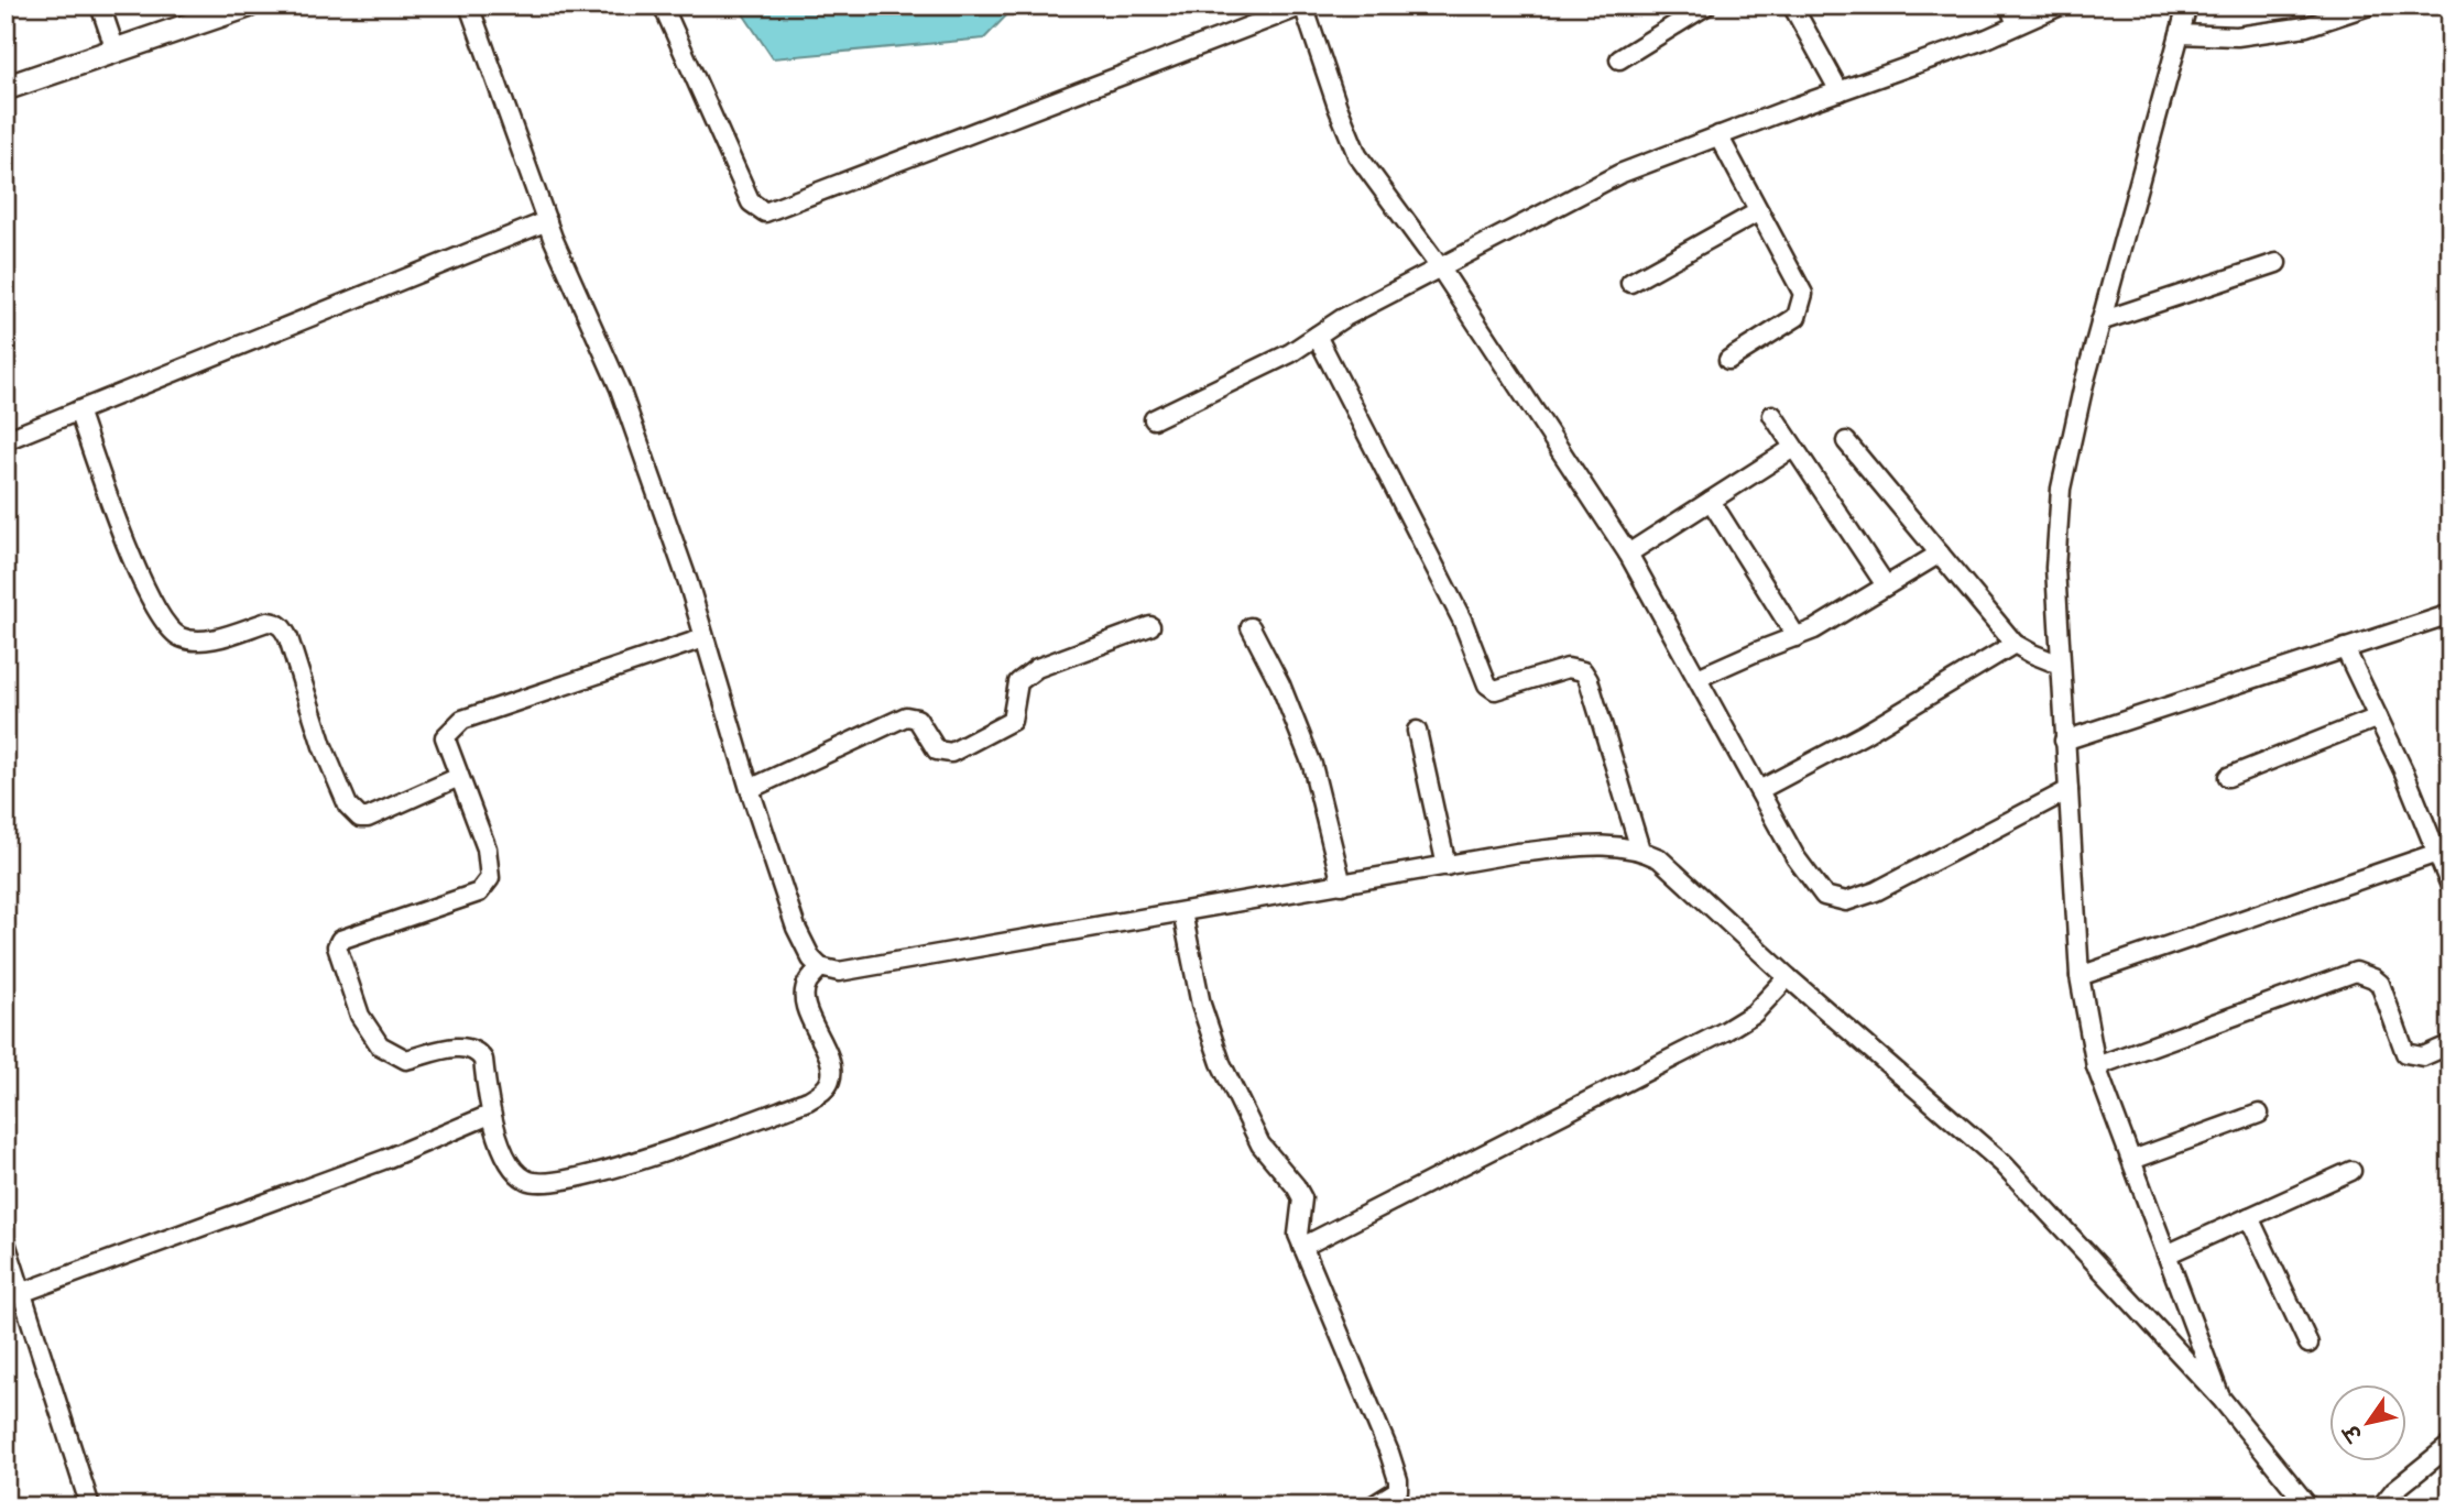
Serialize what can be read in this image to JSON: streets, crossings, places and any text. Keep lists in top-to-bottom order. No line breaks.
{"north":"bottom left"}
